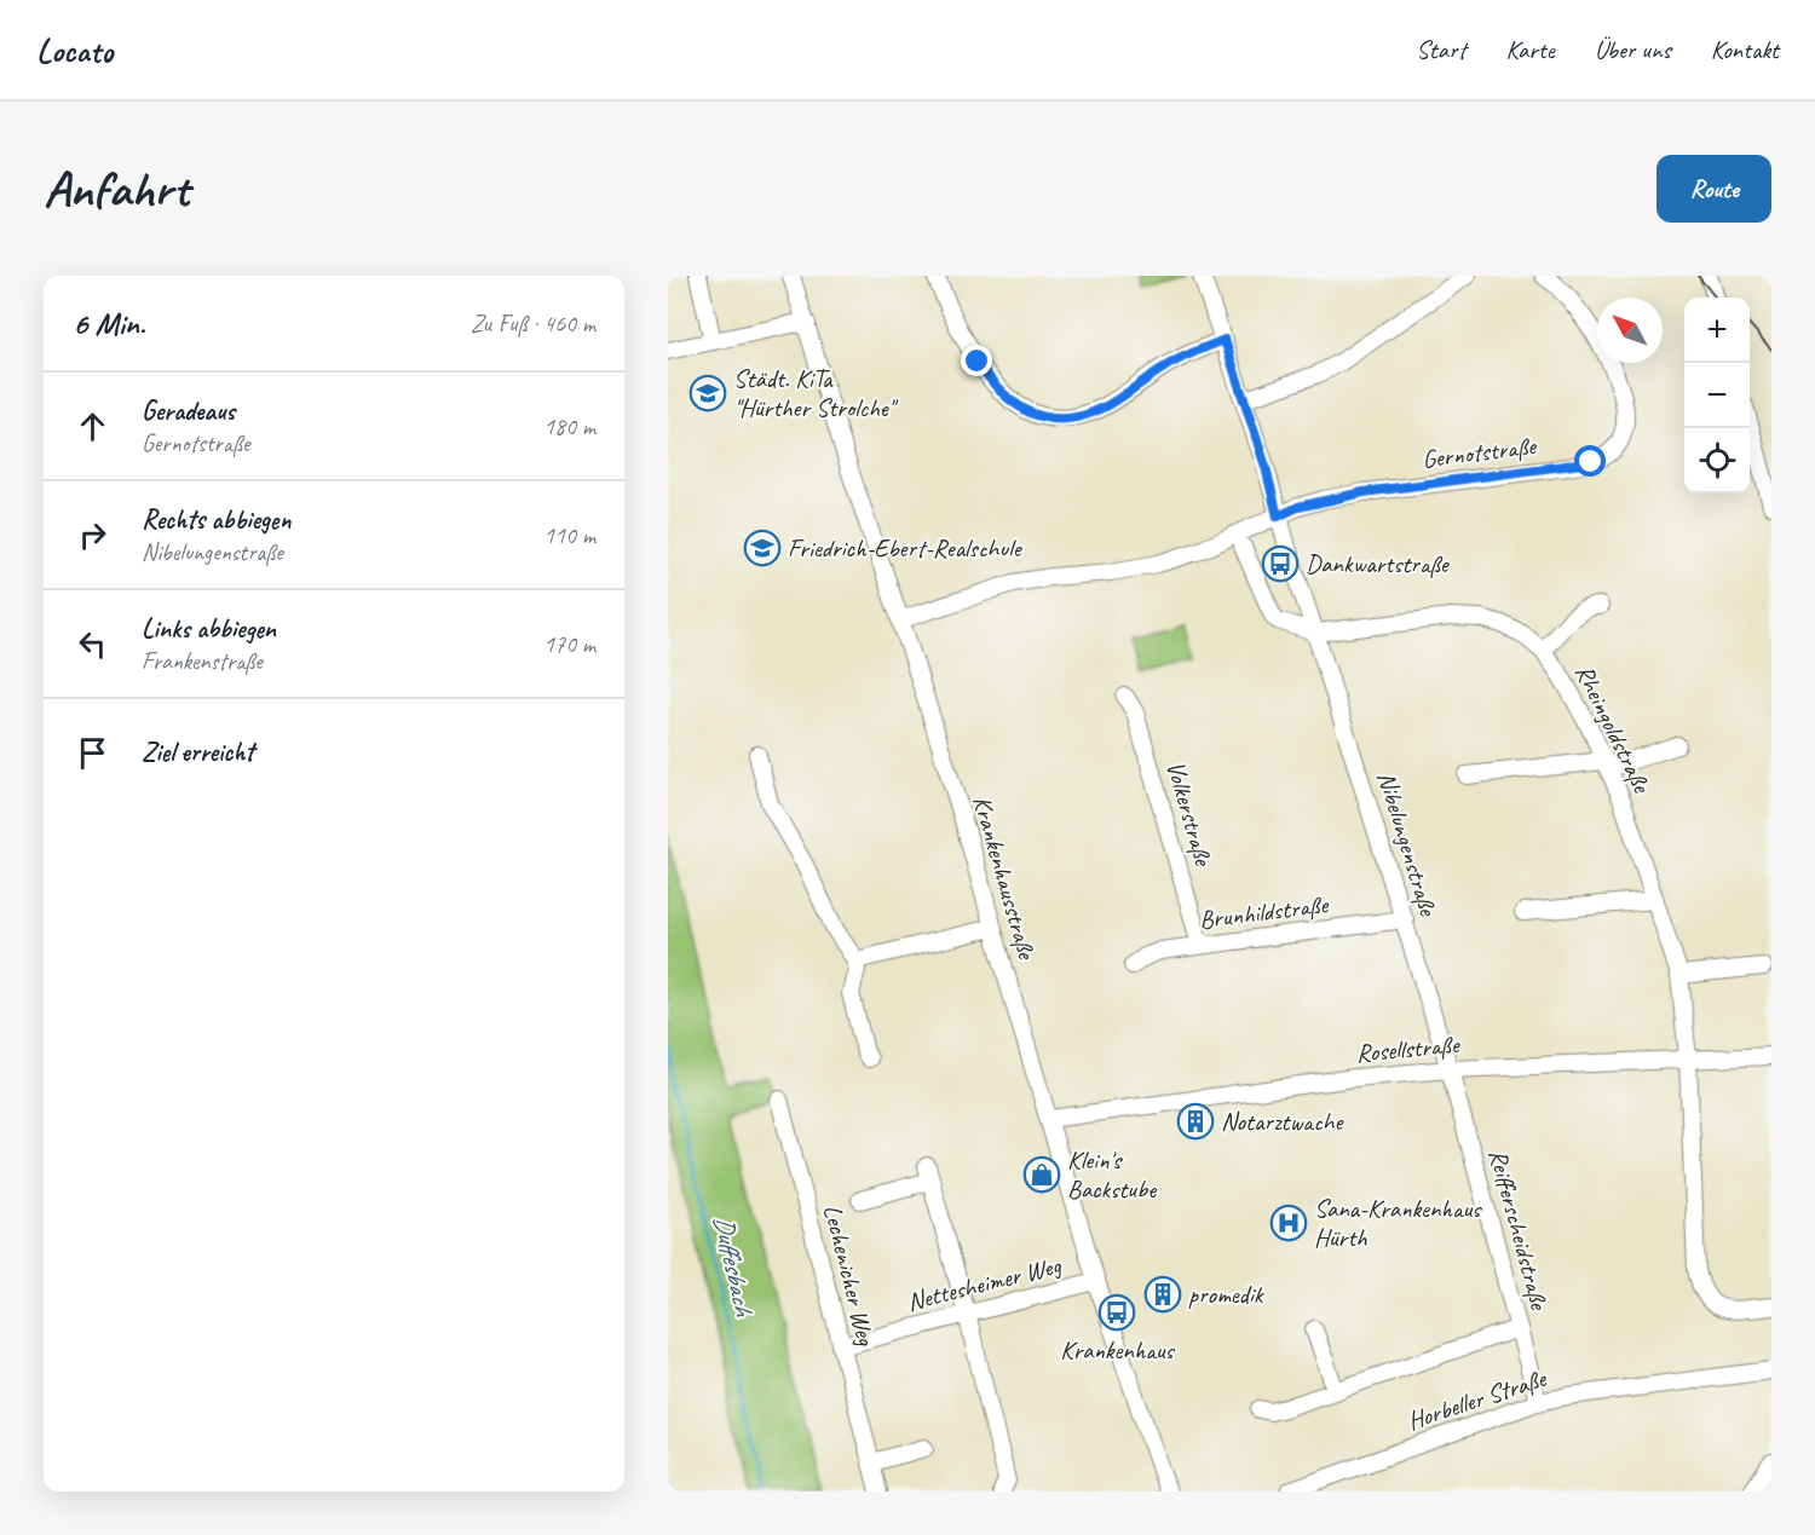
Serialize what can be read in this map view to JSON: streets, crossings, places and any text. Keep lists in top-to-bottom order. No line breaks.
{"streets":{"street":["Gernotstraße","Rheingoldstraße","Volkerstraße","Nibelungenstraße","Krankenhausstraße","Brunhildstraße","Rosellstraße","Reifferscheidstraße","Lechenicher Weg","Nettesheimer Weg","Horbeller Straße"]},"crossings":[["Gernotstraße","Nibelungenstraße"],["Rheingoldstraße","Nibelungenstraße"],["Rheingoldstraße","Rosellstraße"],["Volkerstraße","Brunhildstraße"],["Nibelungenstraße","Brunhildstraße"],["Nibelungenstraße","Rosellstraße"],["Nibelungenstraße","Reifferscheidstraße"],["Krankenhausstraße","Rosellstraße"],["Krankenhausstraße","Nettesheimer Weg"],["Rosellstraße","Reifferscheidstraße"],["Reifferscheidstraße","Horbeller Straße"],["Lechenicher Weg","Nettesheimer Weg"]],"water":["Duffesbach"],"places":{"school or university":["Städt. KiTa \"Hürther Strolche\"","Friedrich-Ebert-Realschule"],"bus stop":["Dankwartstraße","Krankenhaus"],"building":["Notarztwache","promedik"],"shop":["Klein's Backstube"],"hospital":["Sana-Krankenhaus Hürth"]},"north":"top left","page":{"header":"Locato","nav":["Start","Karte","Über uns","Kontakt"],"buttons":"Route","title":"Anfahrt","heading":["6 Min.","Zu Fuß · 460 m"],"map_buttons":["+","−"],"list":[["Geradeaus","Gernotstraße","180 m"],["Rechts abbiegen","Nibelungenstraße","110 m"],["Links abbiegen","Frankenstraße","170 m"],"Ziel erreicht"]}}
